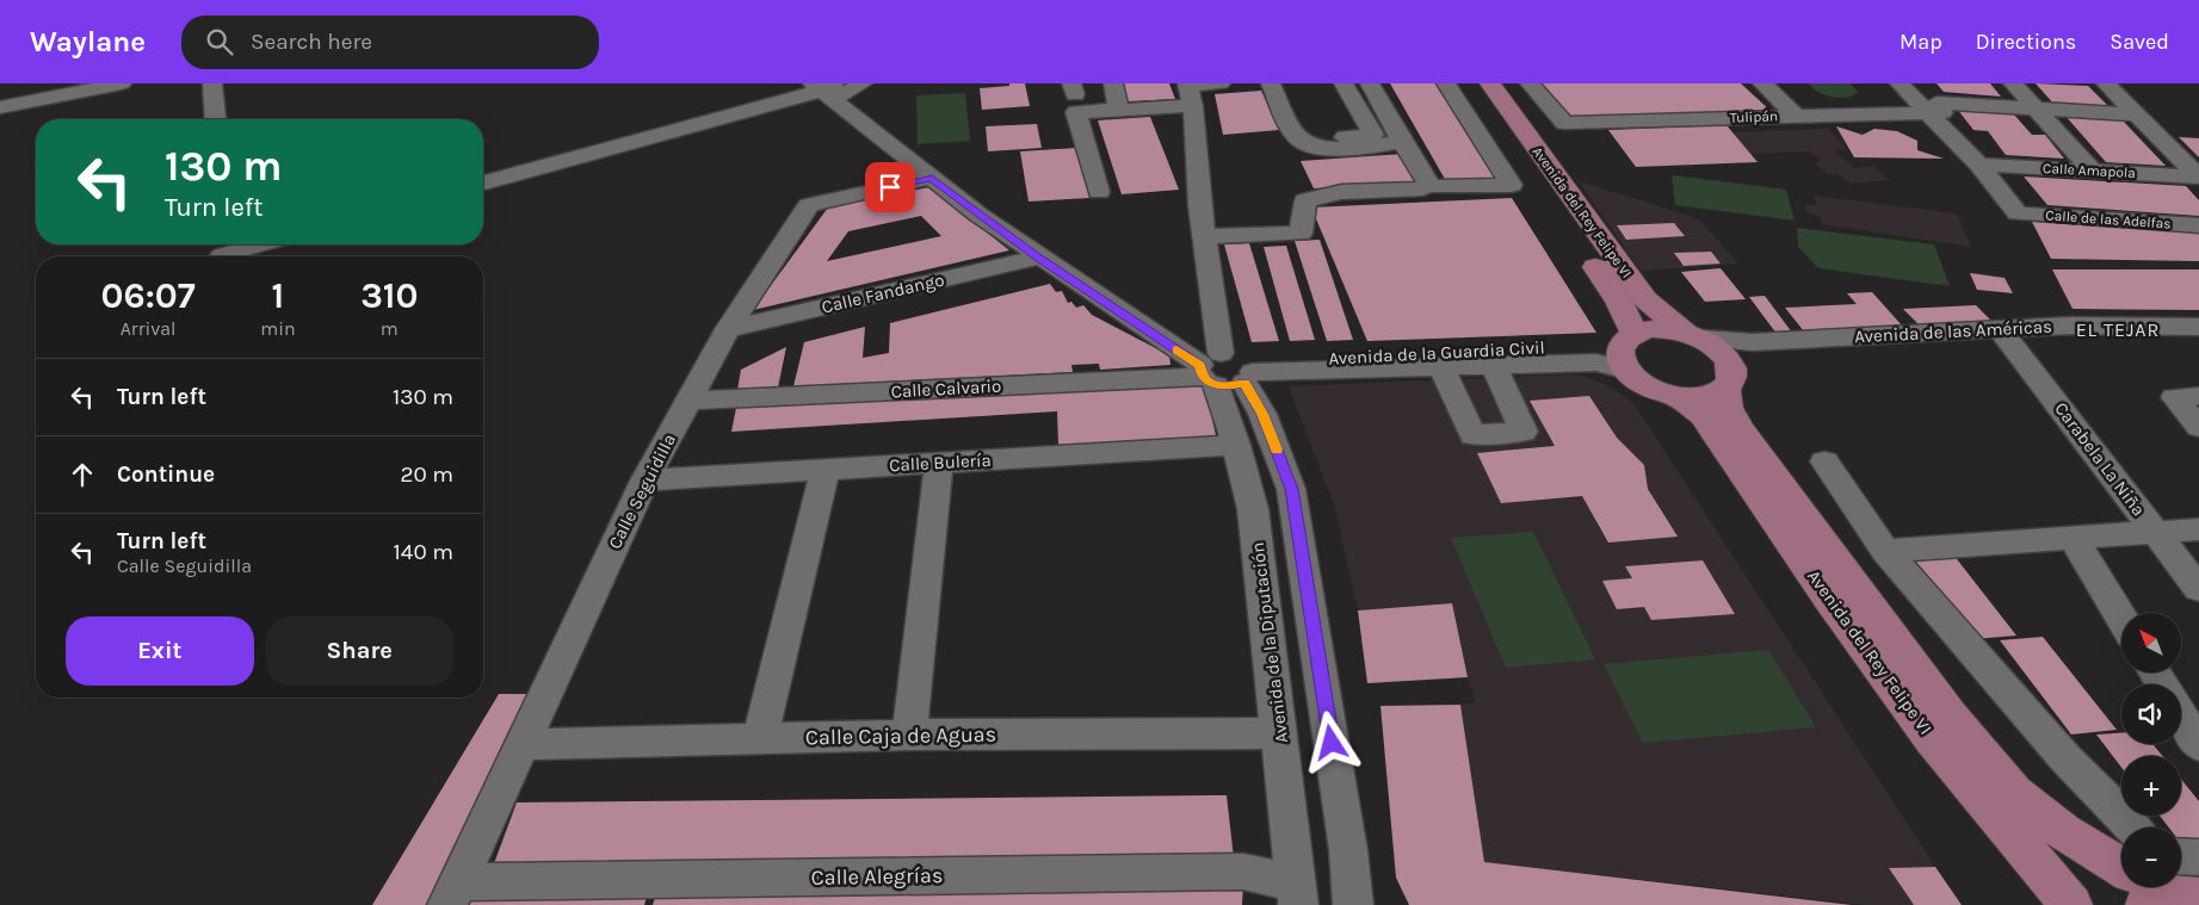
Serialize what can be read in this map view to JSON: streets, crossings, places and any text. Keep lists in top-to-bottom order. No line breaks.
{"streets":{"main road":["Avenida del Rey Felipe VI"],"street":["Tulipán","Calle Amapola","Calle de las Adelfas","Calle Fandango","Avenida de las Américas","Avenida de la Guardia Civil","Calle Calvario","Carabela La Niña","Calle Bulería","Calle Seguidilla","Avenida de la Diputación","Calle Caja de Aguas","Calle Alegrías"]},"crossings":[["Calle Amapola","Calle de las Adelfas"],["Avenida del Rey Felipe VI","Avenida de las Américas"],["Avenida del Rey Felipe VI","Avenida de la Guardia Civil"],["Calle Fandango","Calle Seguidilla"],["Avenida de las Américas","Carabela La Niña"],["Avenida de la Guardia Civil","Calle Calvario"],["Avenida de la Guardia Civil","Avenida de la Diputación"],["Calle Calvario","Calle Seguidilla"],["Calle Calvario","Avenida de la Diputación"],["Calle Bulería","Calle Seguidilla"],["Calle Bulería","Avenida de la Diputación"],["Calle Seguidilla","Calle Caja de Aguas"],["Calle Seguidilla","Calle Alegrías"],["Avenida de la Diputación","Calle Caja de Aguas"],["Avenida de la Diputación","Calle Alegrías"]],"districts":["EL TEJAR"],"north":"top left","page":{"header":"Waylane","search":"Search here","nav":["Map","Directions","Saved"],"turn":["130 m","Turn left"],"eta":["06:07","Arrival","1","min","310","m"],"list":[{"name":"Turn left","value":"130 m"},{"name":"Continue","value":"20 m"},{"name":"Turn left","note":"Calle Seguidilla","value":"140 m"}],"buttons":["Exit","Share"],"map_buttons":["+","−"]}}
